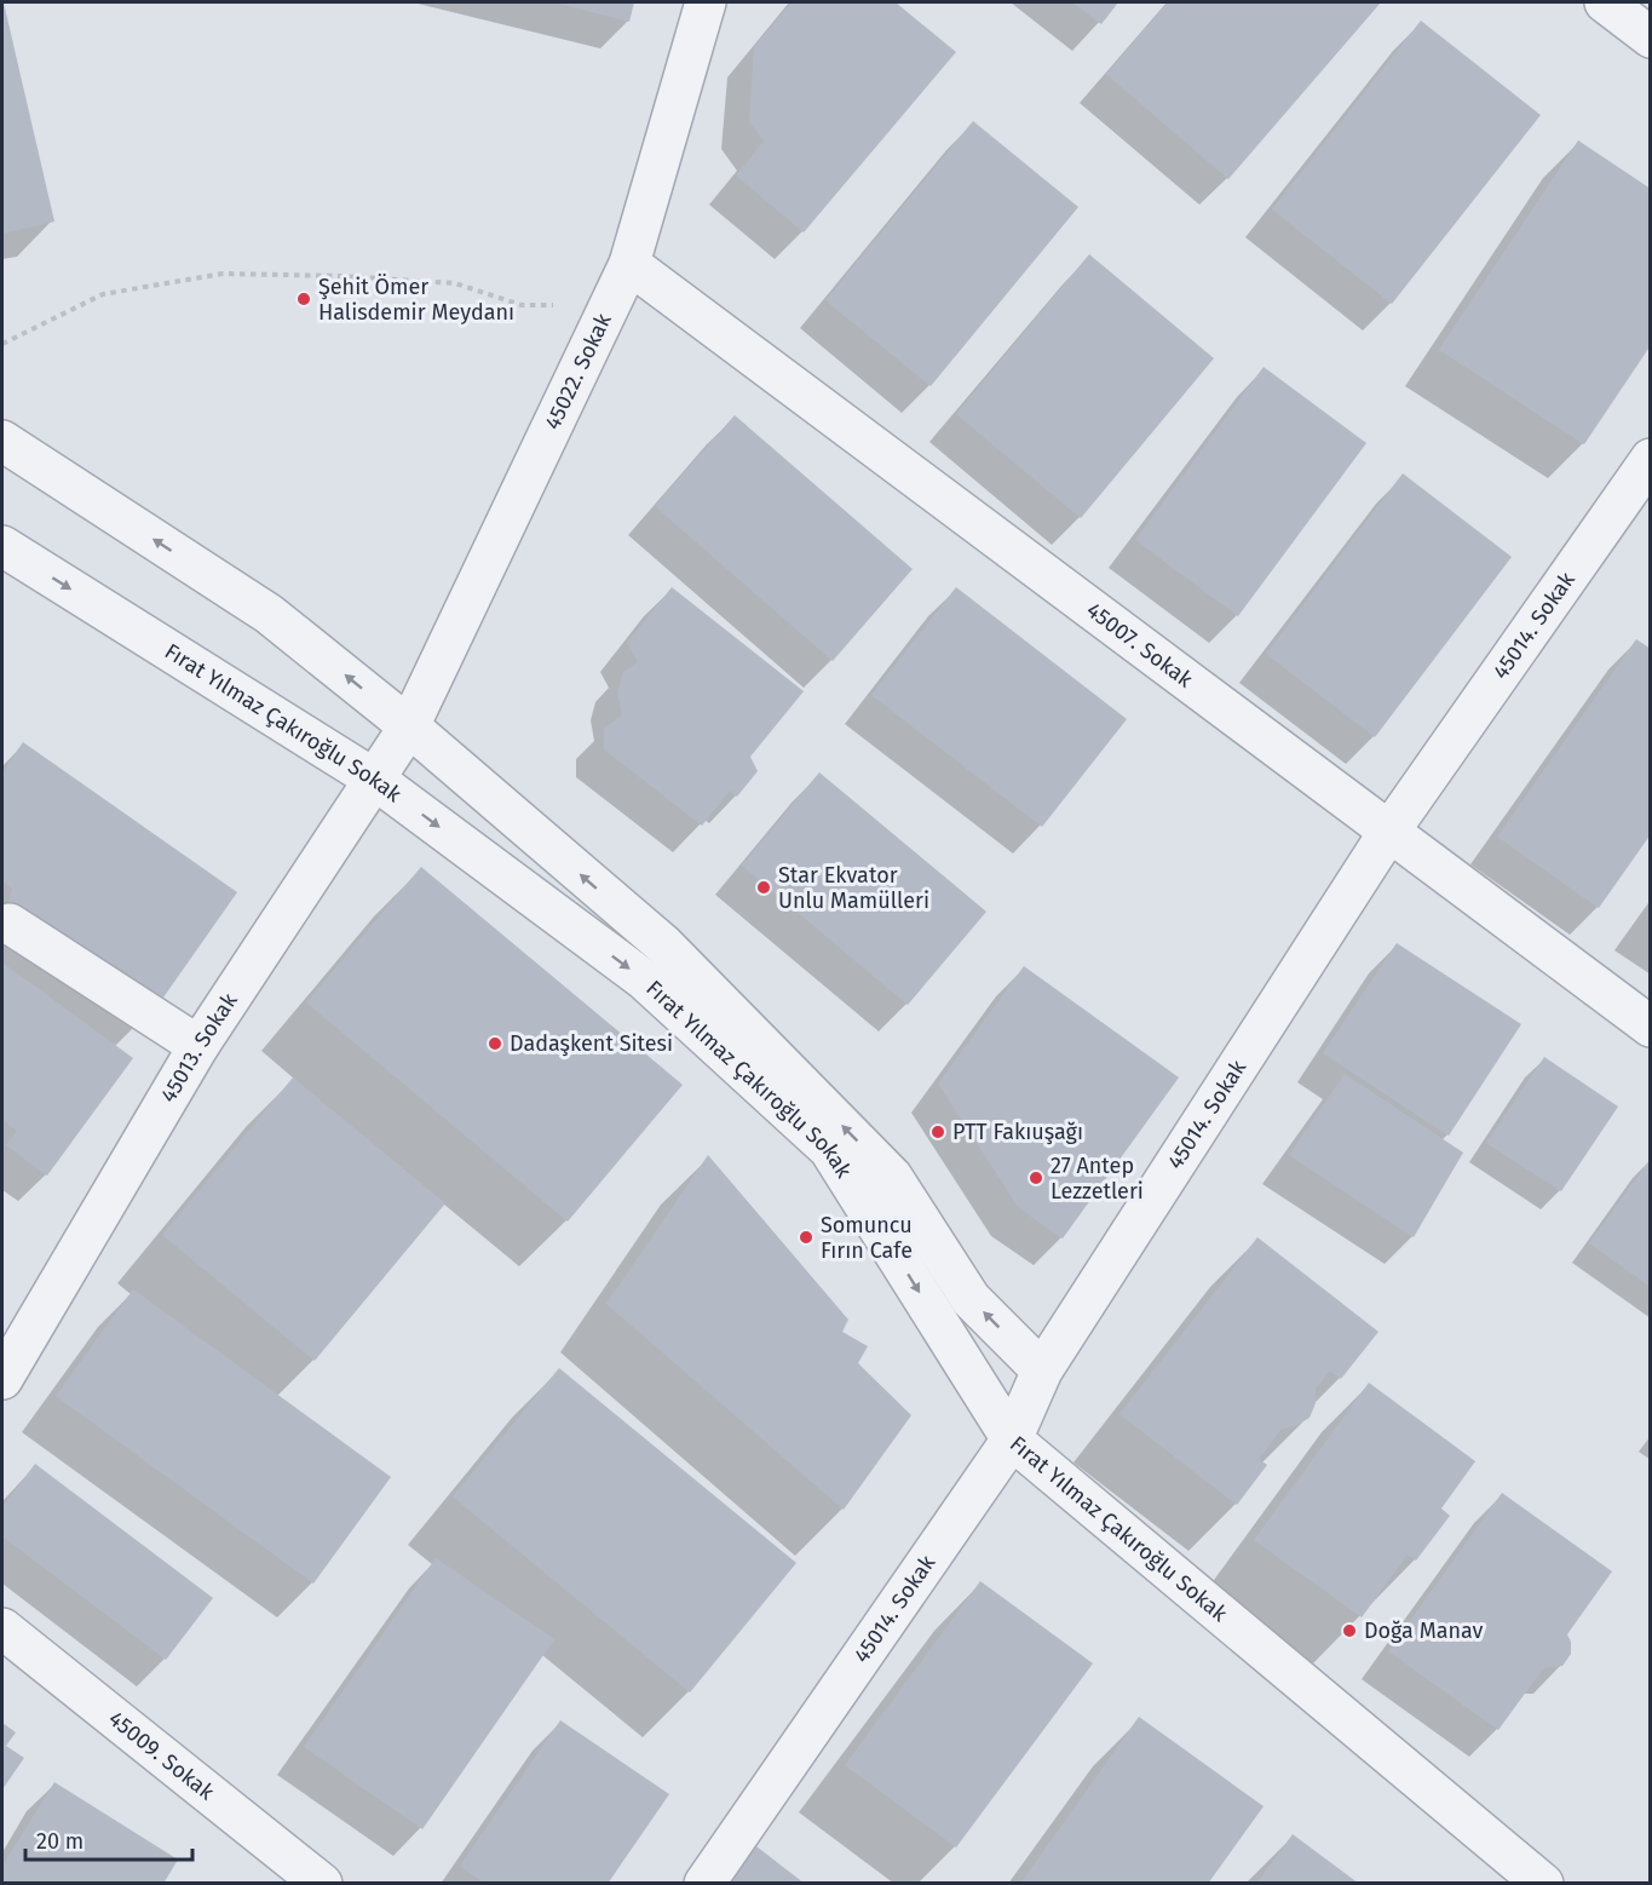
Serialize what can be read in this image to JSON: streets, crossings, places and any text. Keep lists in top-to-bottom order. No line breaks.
{"streets":{"street":["45022. Sokak","45014. Sokak","45007. Sokak","Fırat Yılmaz Çakıroğlu Sokak","45013. Sokak","45009. Sokak"]},"crossings":[["45022. Sokak","45007. Sokak"],["45022. Sokak","Fırat Yılmaz Çakıroğlu Sokak"],["45022. Sokak","45013. Sokak"],["45014. Sokak","45007. Sokak"],["45014. Sokak","Fırat Yılmaz Çakıroğlu Sokak"],["Fırat Yılmaz Çakıroğlu Sokak","45013. Sokak"]],"places":["Şehit Ömer Halisdemir Meydanı","Star Ekvator Unlu Mamülleri","Dadaşkent Sitesi","PTT Fakıuşağı","27 Antep Lezzetleri","Somuncu Fırın Cafe","Doğa Manav"],"scale_bar":"20 m"}
